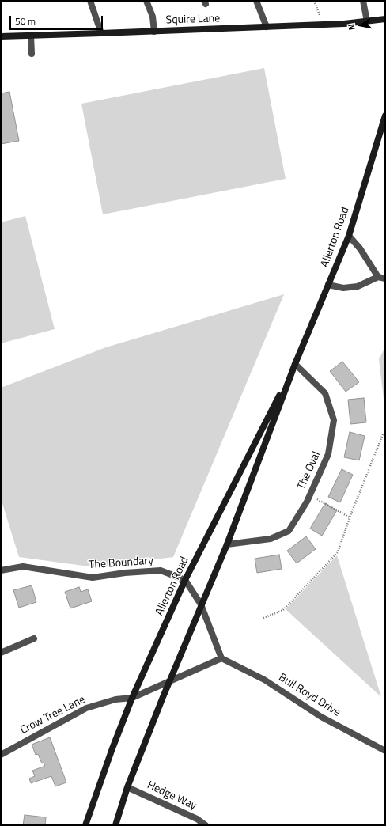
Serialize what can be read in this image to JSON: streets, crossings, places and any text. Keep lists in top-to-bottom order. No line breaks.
{"streets":{"street":["Squire Lane","Allerton Road","The Oval","The Boundary","Bull Royd Drive","Crow Tree Lane","Hedge Way"]},"crossings":[["Allerton Road","The Oval"],["Allerton Road","The Boundary"],["Allerton Road","Crow Tree Lane"],["Allerton Road","Hedge Way"]],"scale_bar":"50 m","north":"left"}
